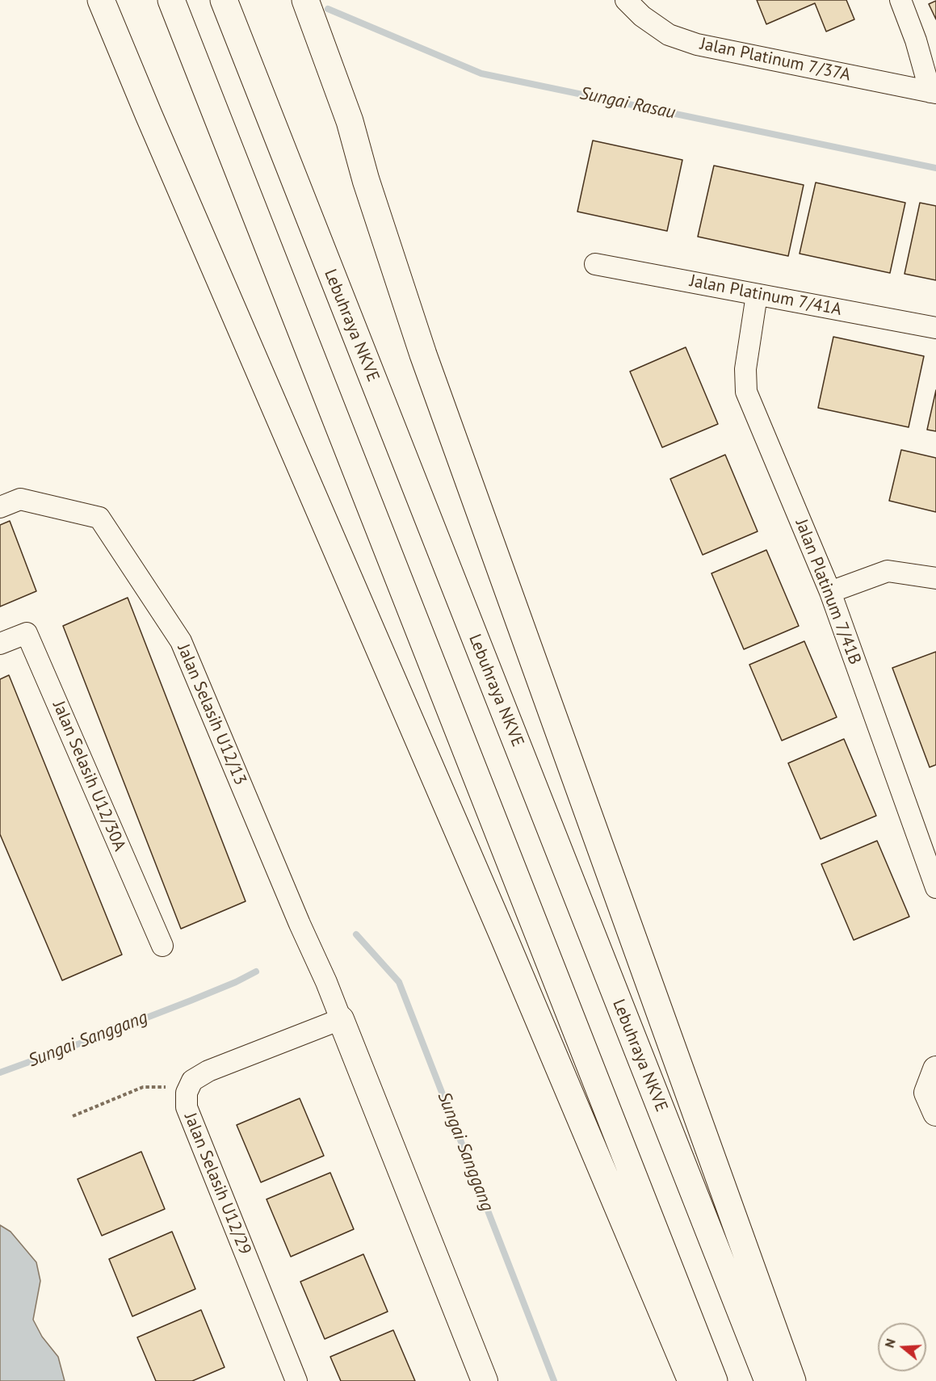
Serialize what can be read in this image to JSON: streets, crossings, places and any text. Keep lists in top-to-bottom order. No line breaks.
{"streets":{"highway":["Lebuhraya NKVE"],"street":["Jalan Platinum 7/37A","Jalan Platinum 7/41A","Jalan Platinum 7/41B","Jalan Selasih U12/13","Jalan Selasih U12/30A","Jalan Selasih U12/29"]},"crossings":[["Jalan Platinum 7/41A","Jalan Platinum 7/41B"],["Jalan Selasih U12/13","Jalan Selasih U12/29"]],"water":["Sungai Rasau","Sungai Sanggang"],"north":"left"}
